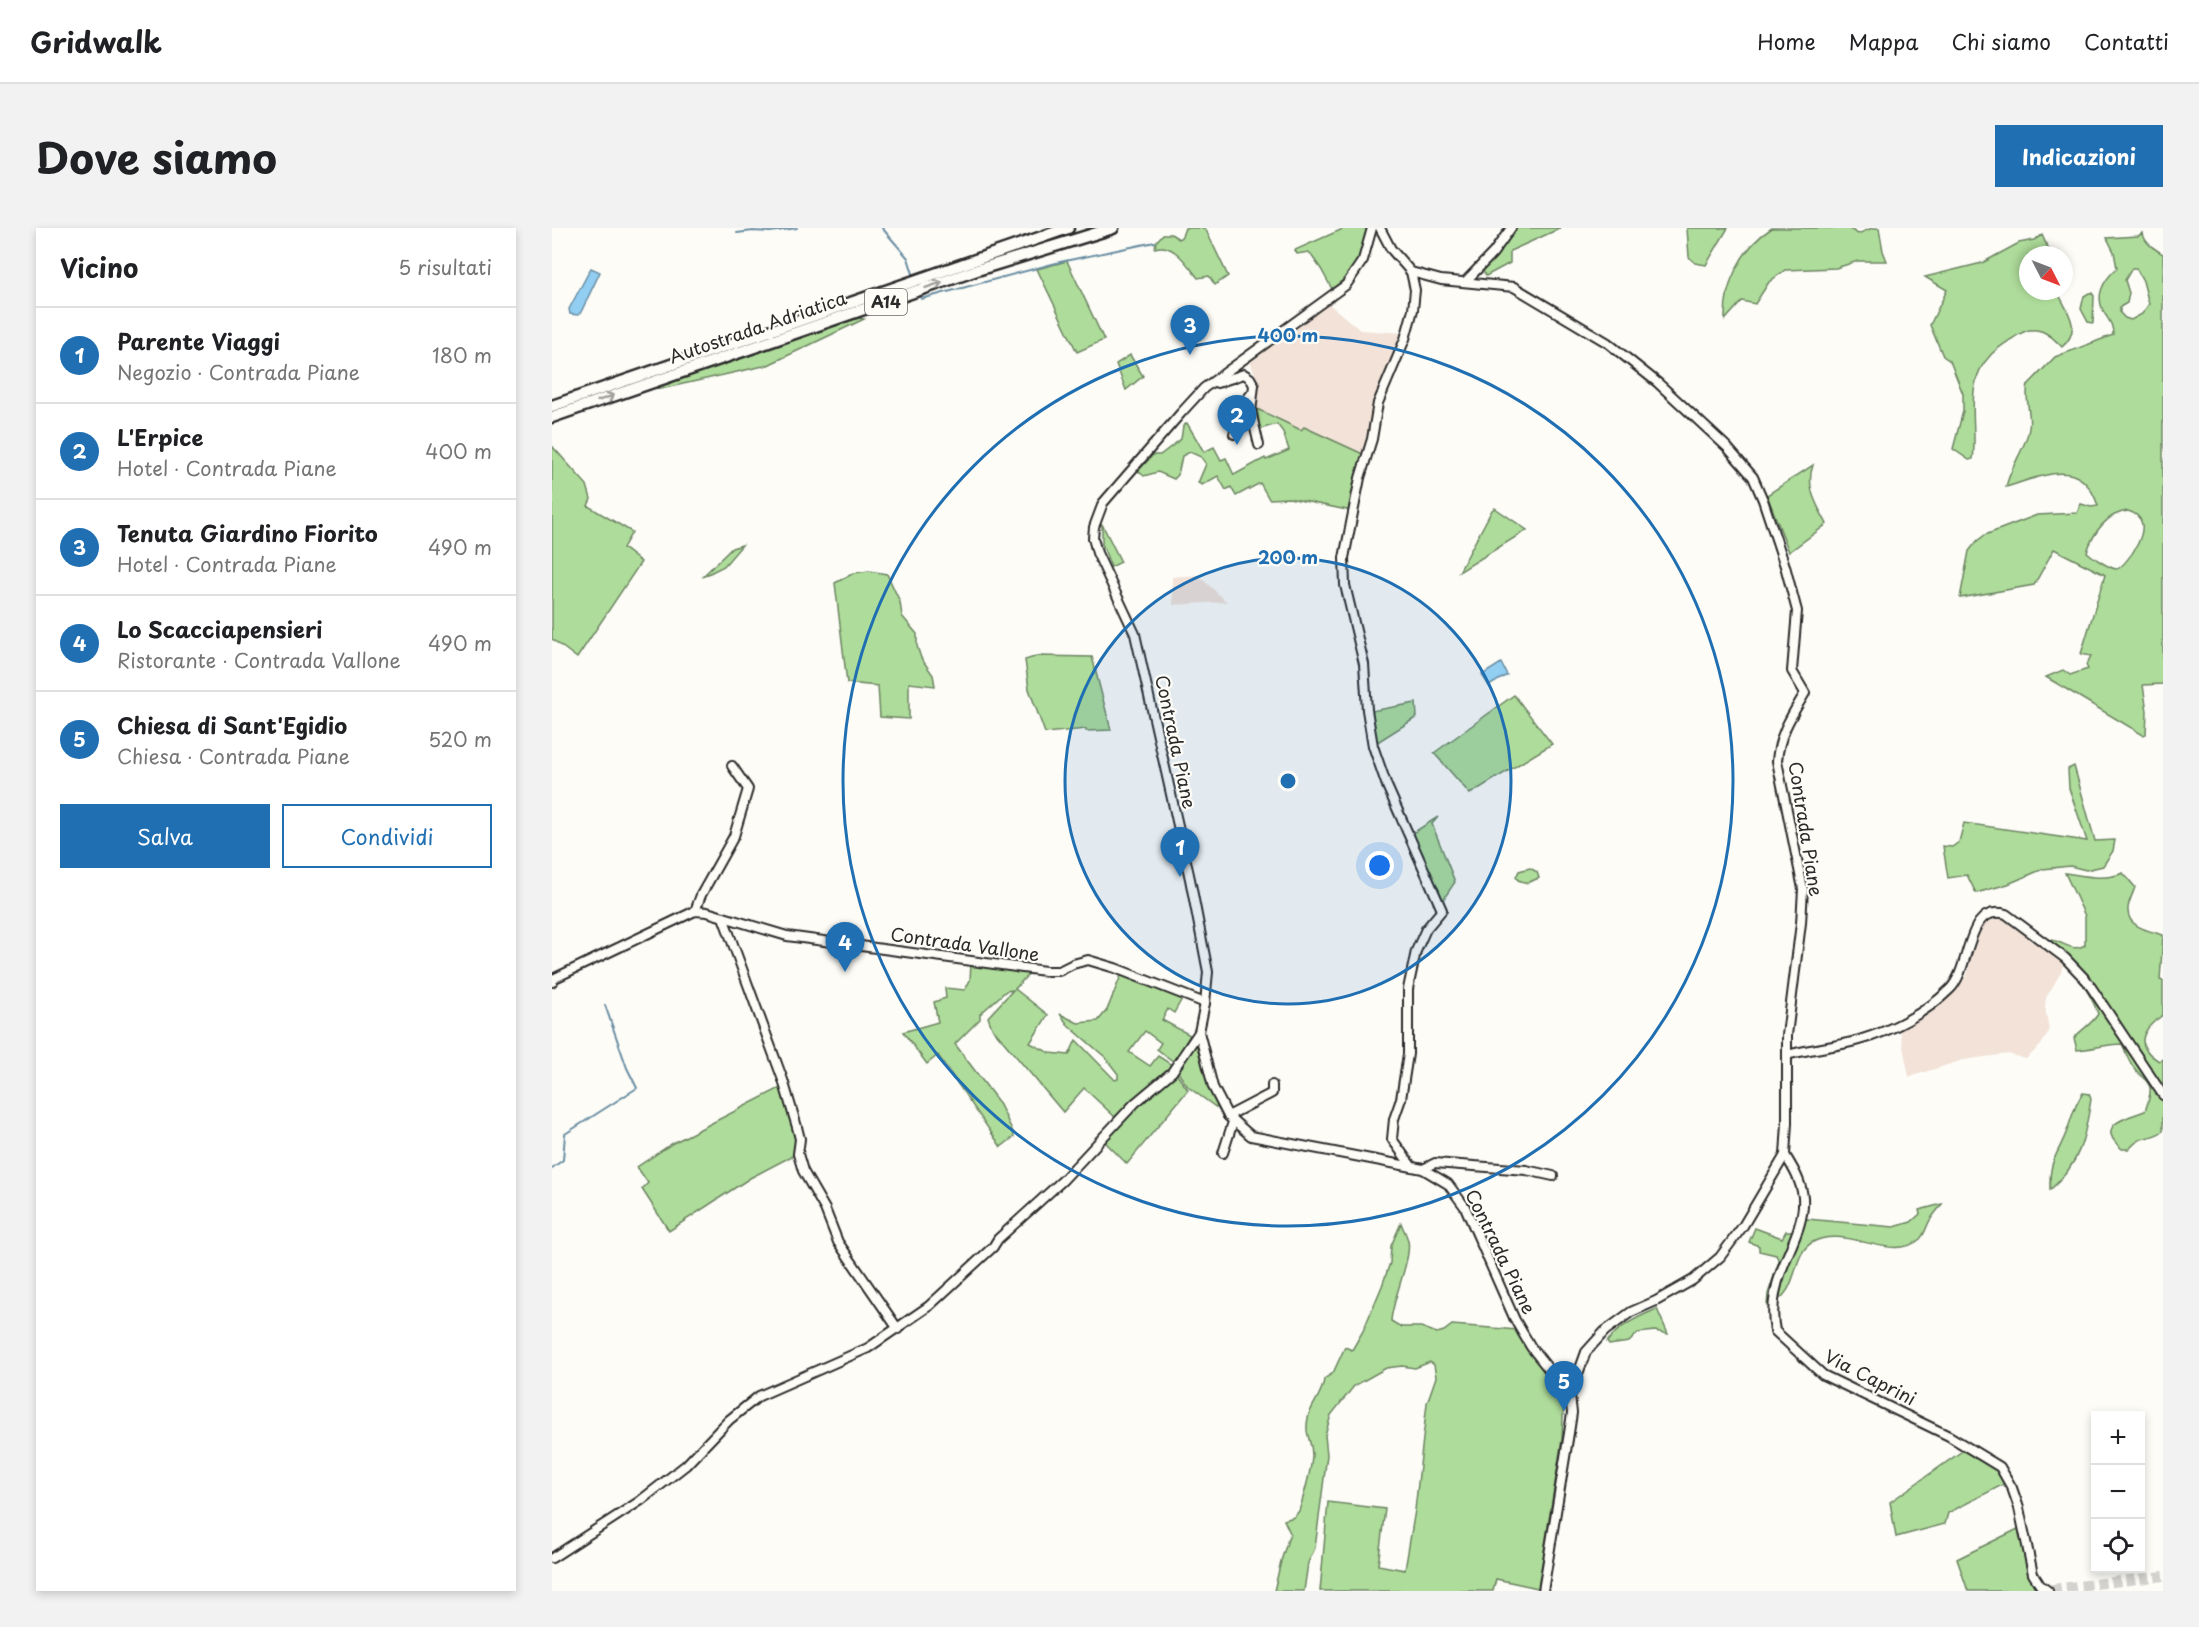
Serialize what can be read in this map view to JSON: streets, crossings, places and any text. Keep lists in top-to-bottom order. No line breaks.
{"streets":{"highway":["A14","Autostrada Adriatica"],"street":["Contrada Piane","Contrada Vallone","Via Caprini"]},"crossings":[["Contrada Piane","Contrada Vallone"],["Contrada Piane","Via Caprini"]],"north":"bottom right","page":{"header":"Gridwalk","nav":["Home","Mappa","Chi siamo","Contatti"],"title":"Dove siamo","buttons":["Indicazioni",["Salva","Condividi"]],"heading":["Vicino","5 risultati"],"pins":["3","2","1","4","5"],"list":[{"mark":"1","name":"Parente Viaggi","note":"Negozio · Contrada Piane","value":"180 m"},{"mark":"2","name":"L'Erpice","note":"Hotel · Contrada Piane","value":"400 m"},{"mark":"3","name":"Tenuta Giardino Fiorito","note":"Hotel · Contrada Piane","value":"490 m"},{"mark":"4","name":"Lo Scacciapensieri","note":"Ristorante · Contrada Vallone","value":"490 m"},{"mark":"5","name":"Chiesa di Sant'Egidio","note":"Chiesa · Contrada Piane","value":"520 m"}],"map_buttons":["+","−"]},"rings":["400 m","200 m"]}
